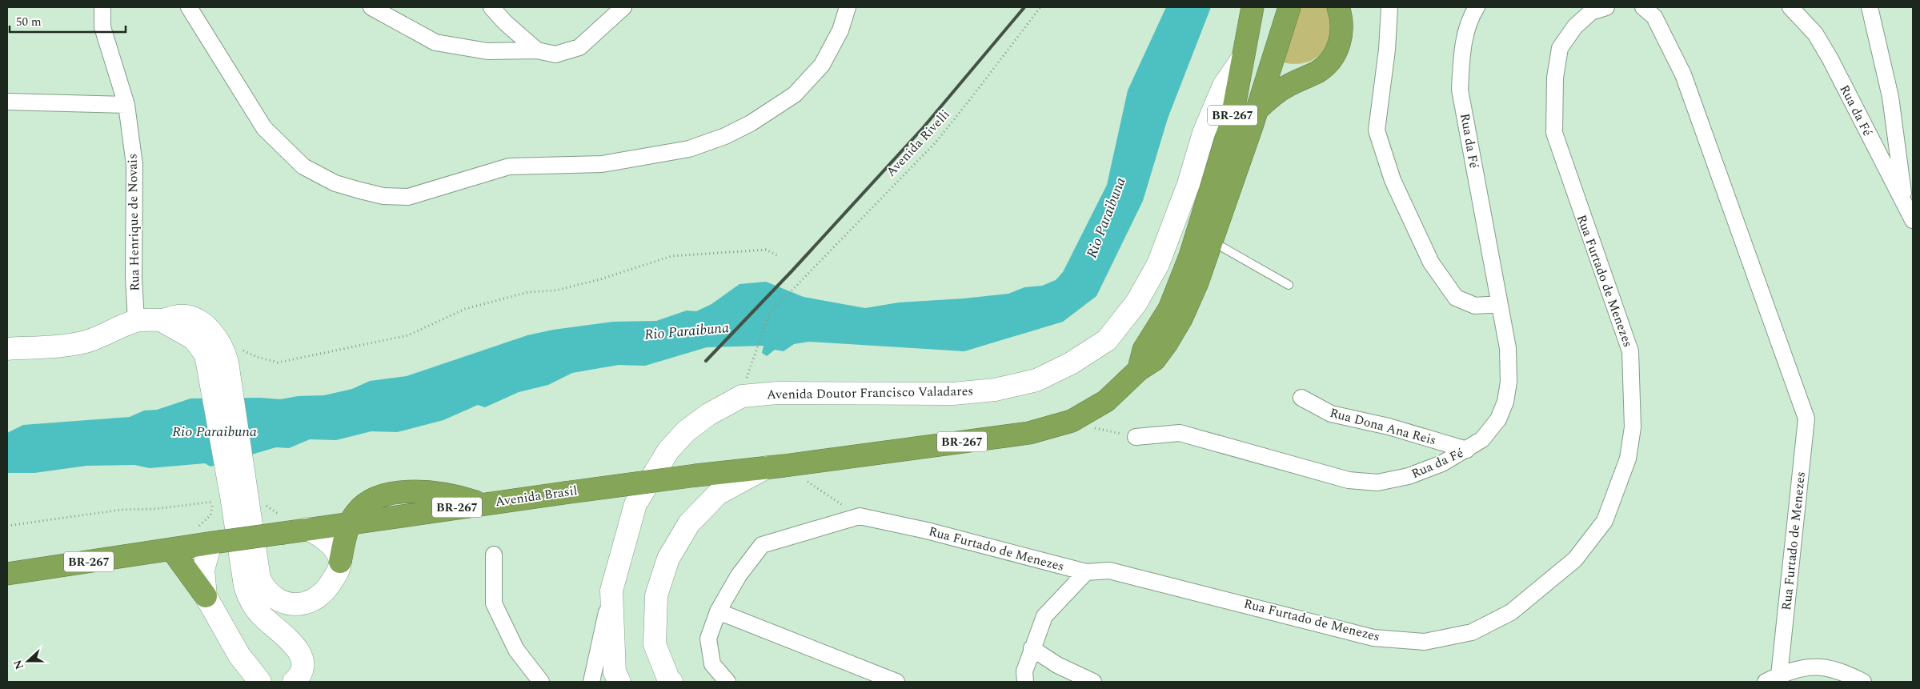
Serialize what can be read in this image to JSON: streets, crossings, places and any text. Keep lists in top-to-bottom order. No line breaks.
{"streets":{"highway":["BR-267","Avenida Doutor Francisco Valadares","Avenida Brasil"],"street":["Rua da Fé","Rua Henrique de Novais","Rua Furtado de Menezes","Rua Dona Ana Reis"],"path":["Avenida Rivelli"]},"crossings":[["Rua da Fé","Rua Dona Ana Reis"],["BR-267","Avenida Doutor Francisco Valadares"],["BR-267","Avenida Brasil"]],"water":["Rio Paraibuna"],"scale_bar":"50 m","north":"left"}
